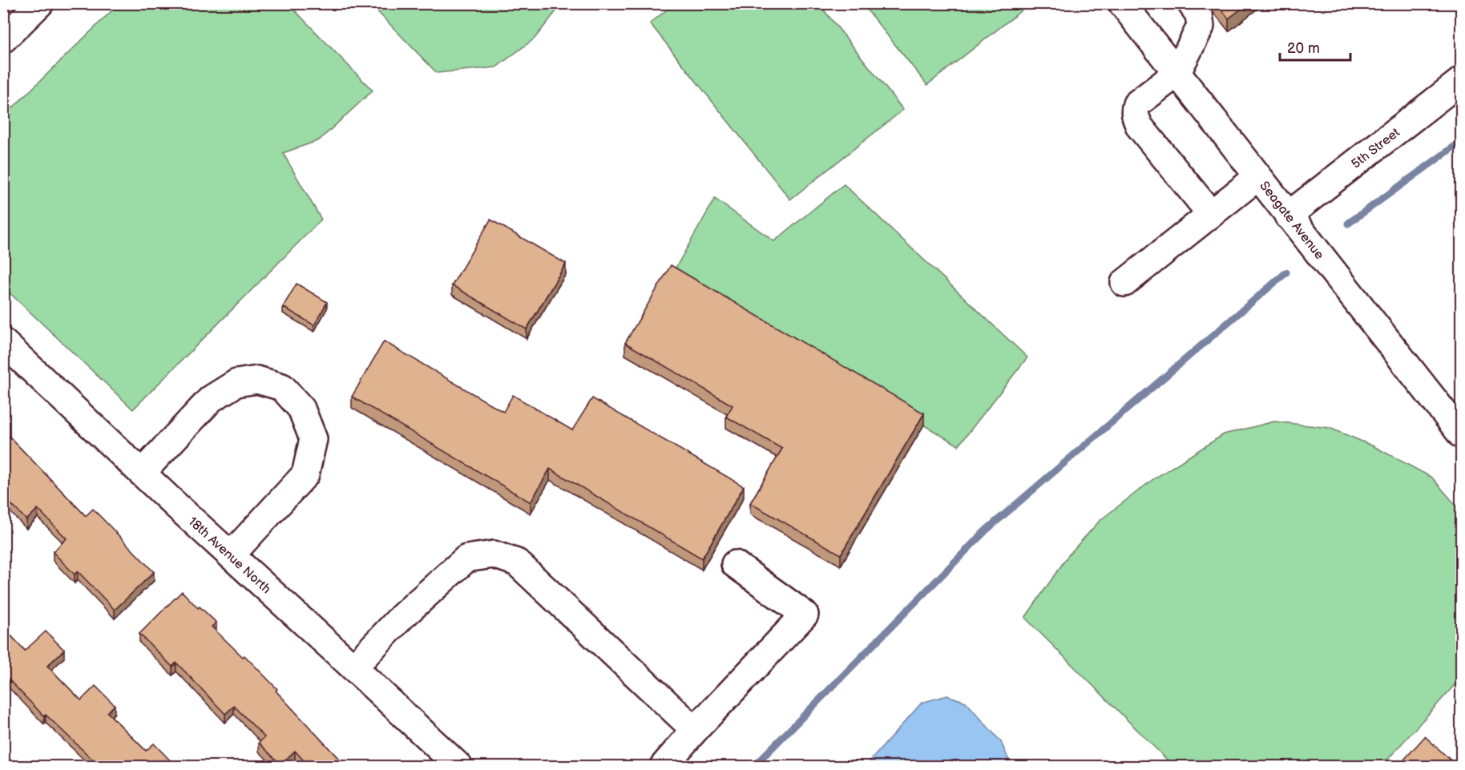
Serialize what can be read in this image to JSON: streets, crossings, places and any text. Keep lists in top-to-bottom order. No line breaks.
{"streets":{"street":["5th Street","Seagate Avenue","18th Avenue North"]},"crossings":[["5th Street","Seagate Avenue"]],"scale_bar":"20 m"}
